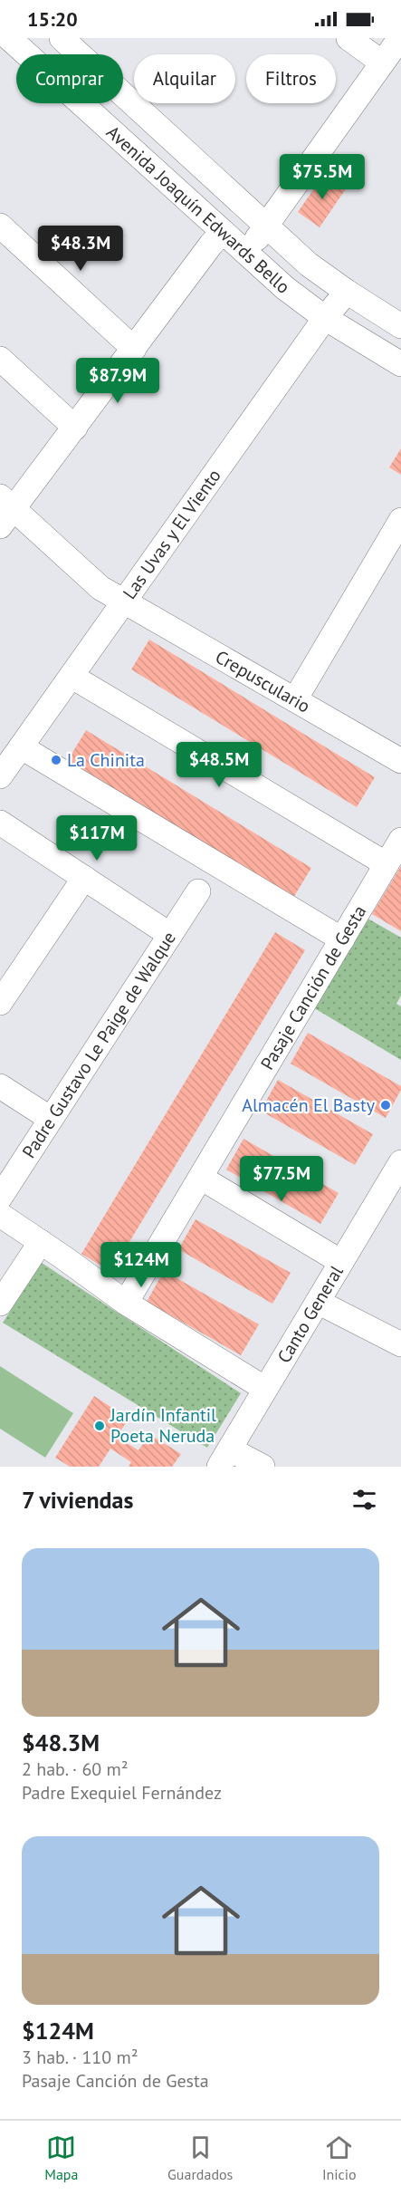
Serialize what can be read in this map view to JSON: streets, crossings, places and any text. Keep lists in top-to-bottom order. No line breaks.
{"streets":{"street":["Avenida Joaquín Edwards Bello","Las Uvas y El Viento","Crepusculario","Pasaje Canción de Gesta","Padre Gustavo Le Paige de Walque","Canto General"]},"crossings":[["Avenida Joaquín Edwards Bello","Las Uvas y El Viento"],["Las Uvas y El Viento","Crepusculario"]],"places":["La Chinita","Almacén El Basty","Jardín Infantil Poeta Neruda"],"page":{"status":"15:20","chip":["Comprar","Alquilar","Filtros"],"price":["$75.5M","$48.3M","$87.9M","$48.5M","$117M","$77.5M","$124M"],"heading":"7 viviendas","list":[{"name":"$48.3M","note":"2 hab. · 60 m² · Padre Exequiel Fernández"},{"name":"$124M","note":"3 hab. · 110 m² · Pasaje Canción de Gesta"}],"tabs":["Mapa","Guardados","Inicio"]}}
